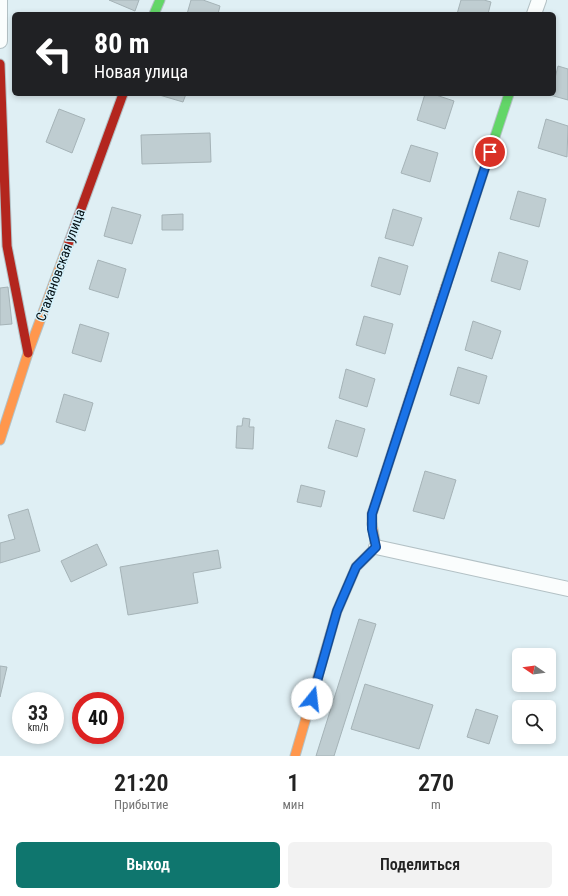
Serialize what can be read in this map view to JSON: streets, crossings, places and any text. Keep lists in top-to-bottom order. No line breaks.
{"streets":{"street":["Стахановская улица"]},"north":"left","page":{"turn":["80 m","Новая улица"],"speed":"33 km/h","limit":"40","eta":["21:20","Прибытие","1","мин","270","m"],"buttons":["Выход","Поделиться"]}}
